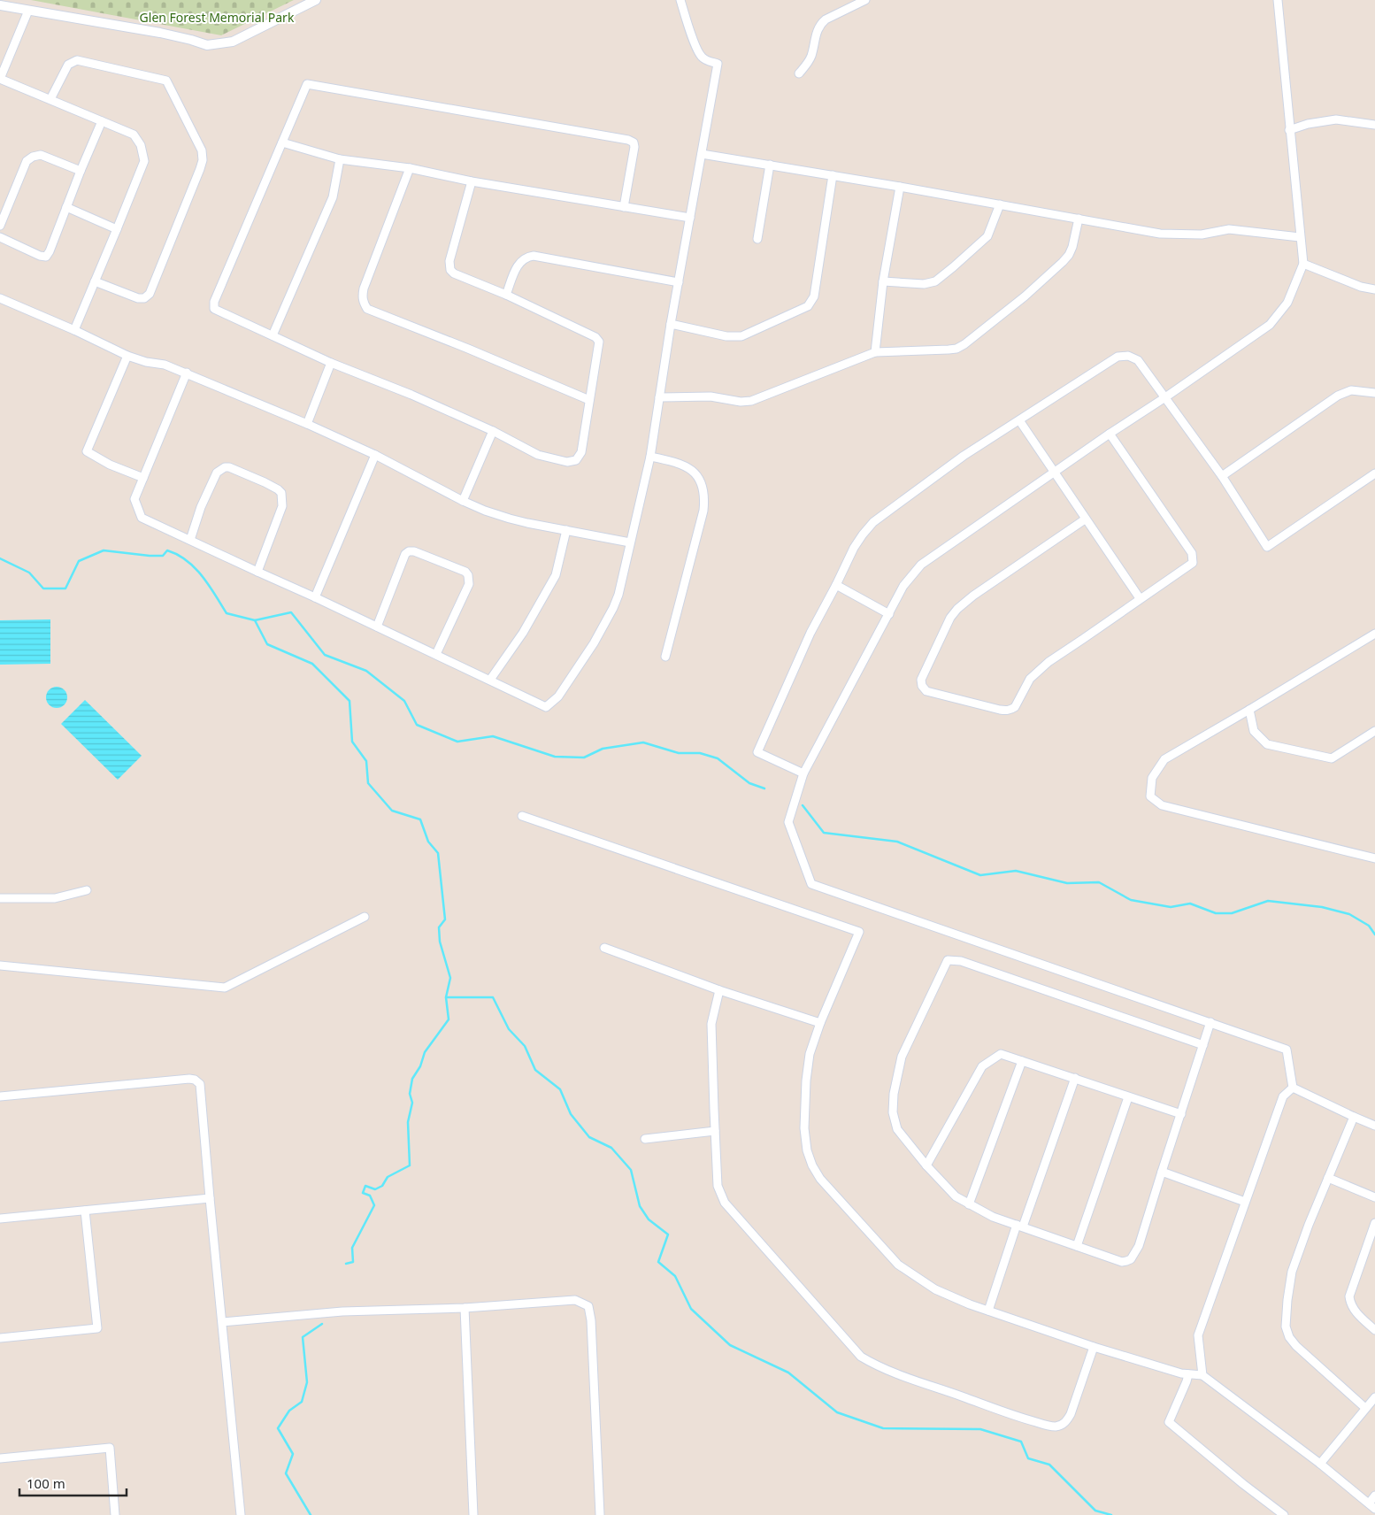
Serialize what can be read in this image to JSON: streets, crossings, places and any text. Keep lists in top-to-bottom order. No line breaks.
{"parks":["Glen Forest Memorial Park"],"scale_bar":"100 m"}
